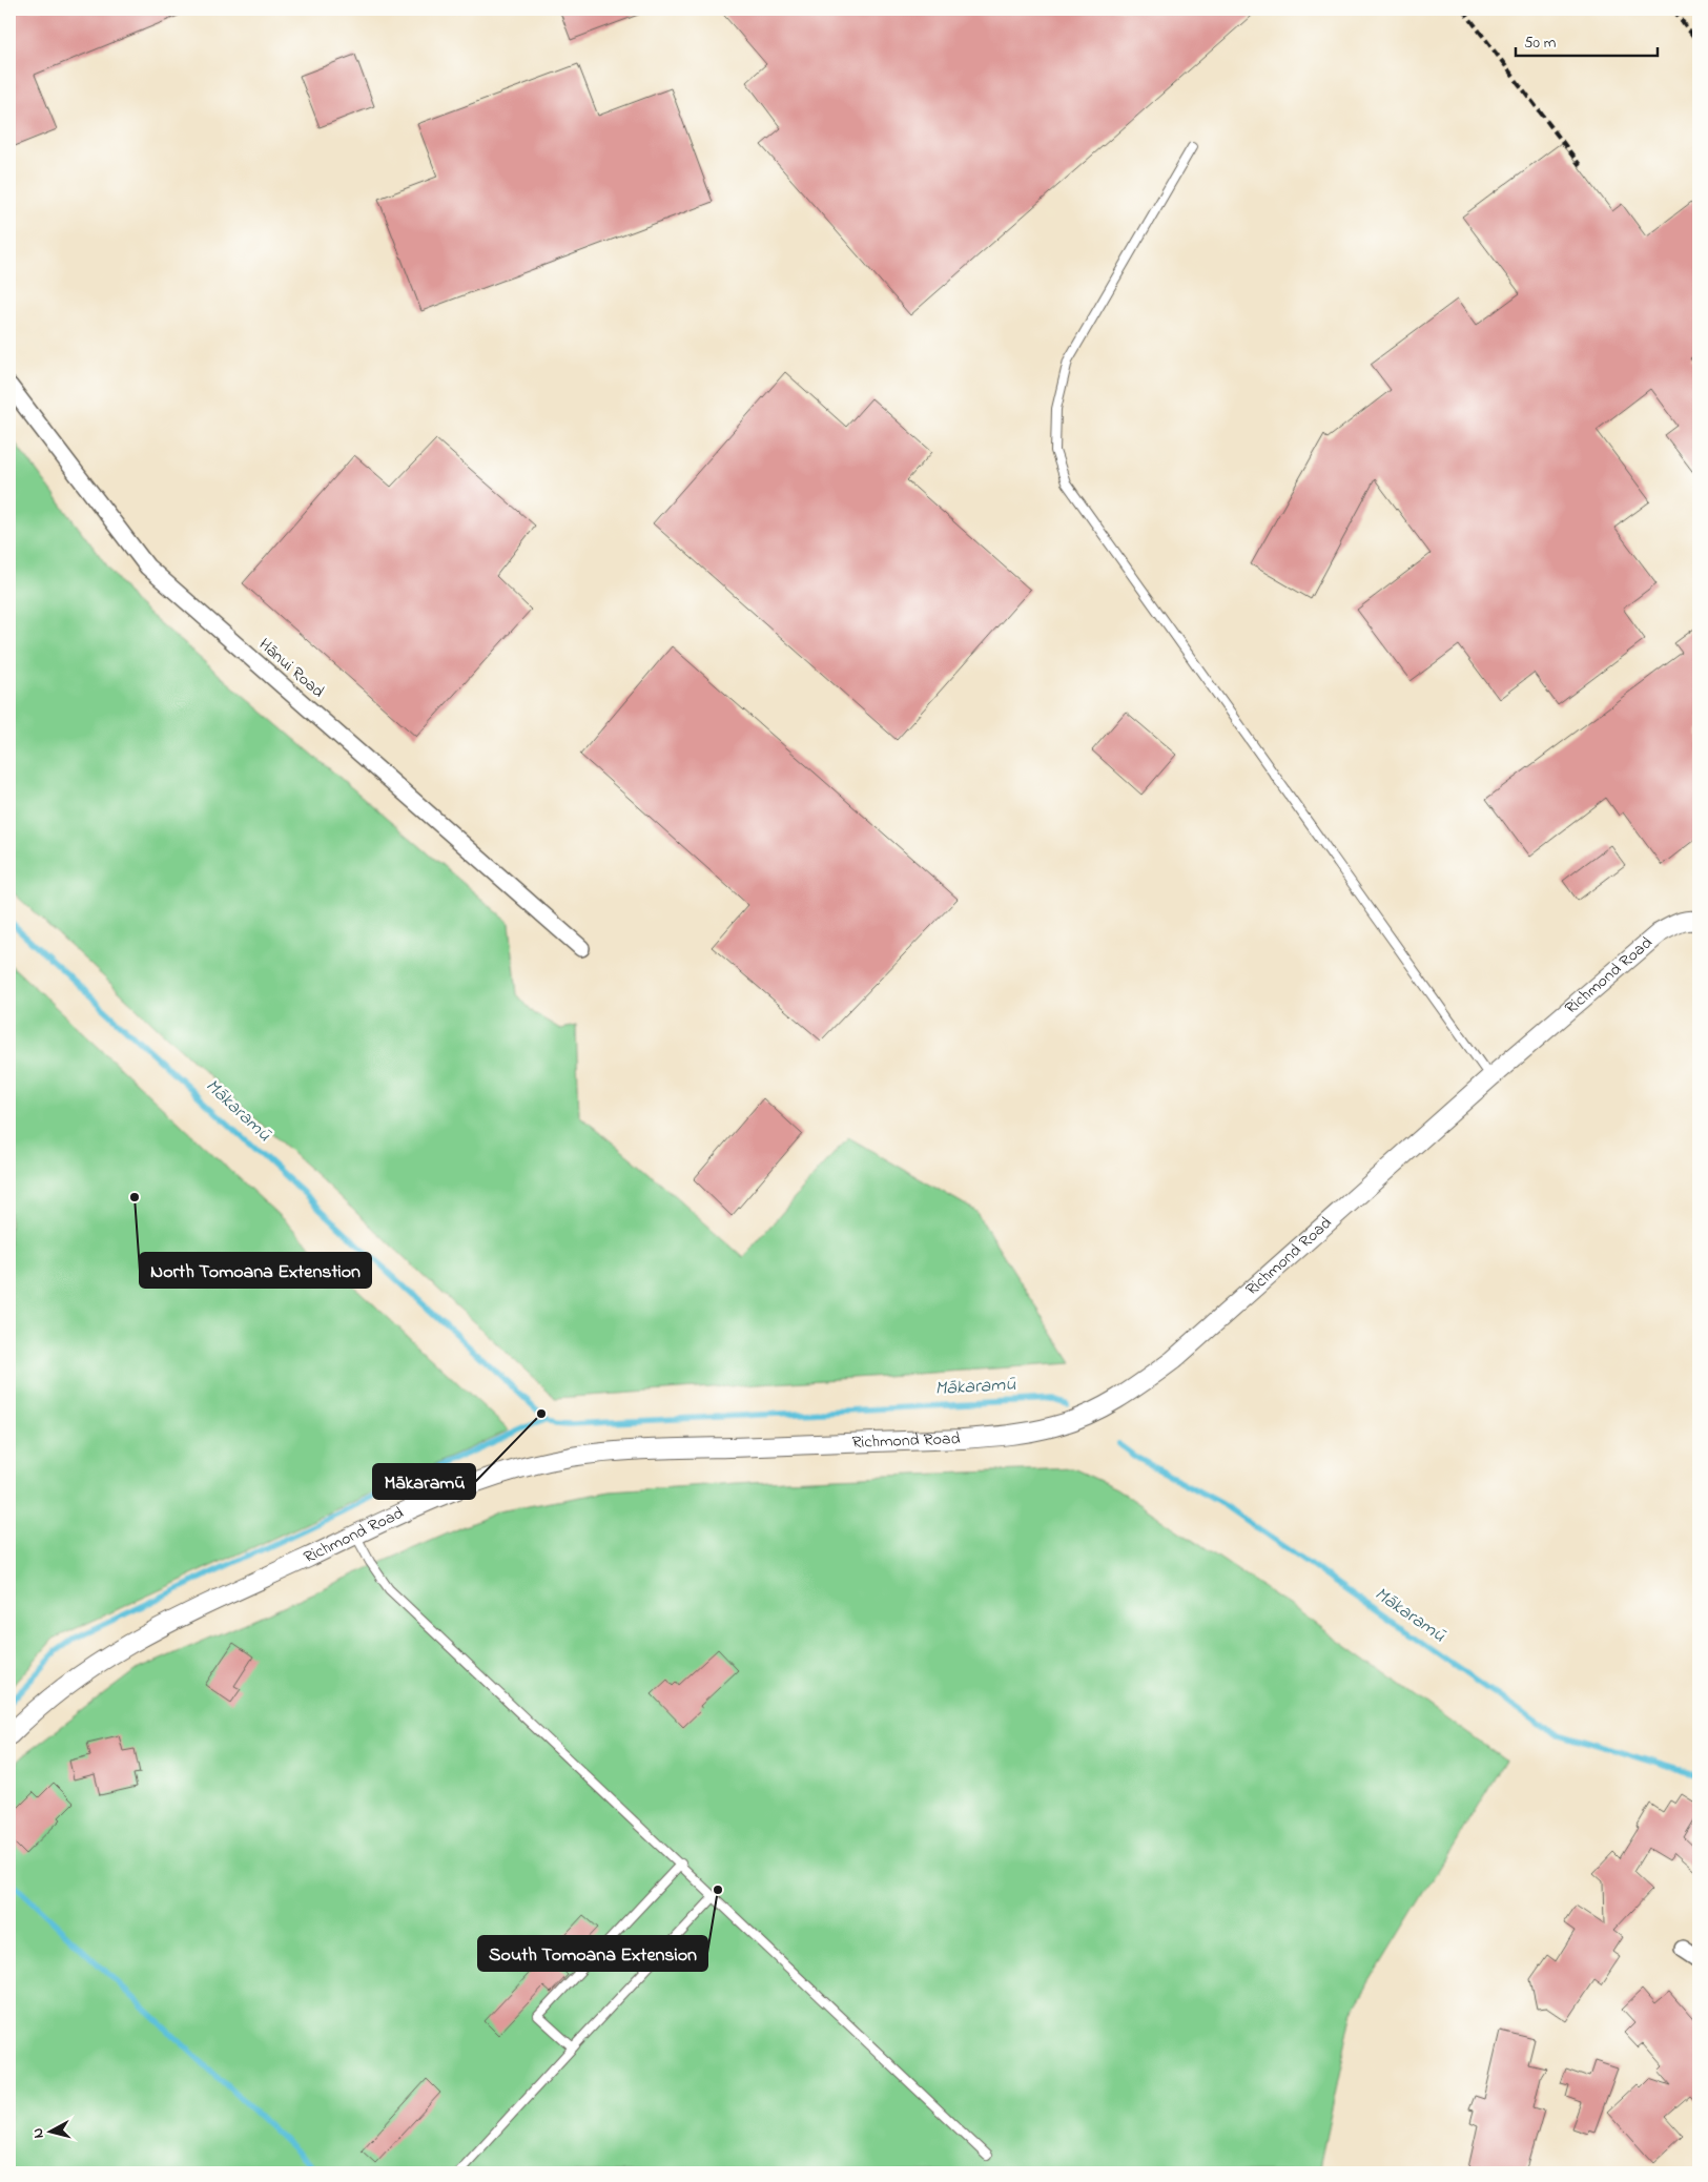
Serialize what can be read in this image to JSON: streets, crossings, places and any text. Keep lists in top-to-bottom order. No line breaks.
{"streets":{"street":["Hānui Road","Richmond Road"]},"water":["Mākaramū"],"places":["North Tomoana Extenstion","Mākaramū","South Tomoana Extension"],"scale_bar":"50 m","north":"left"}
